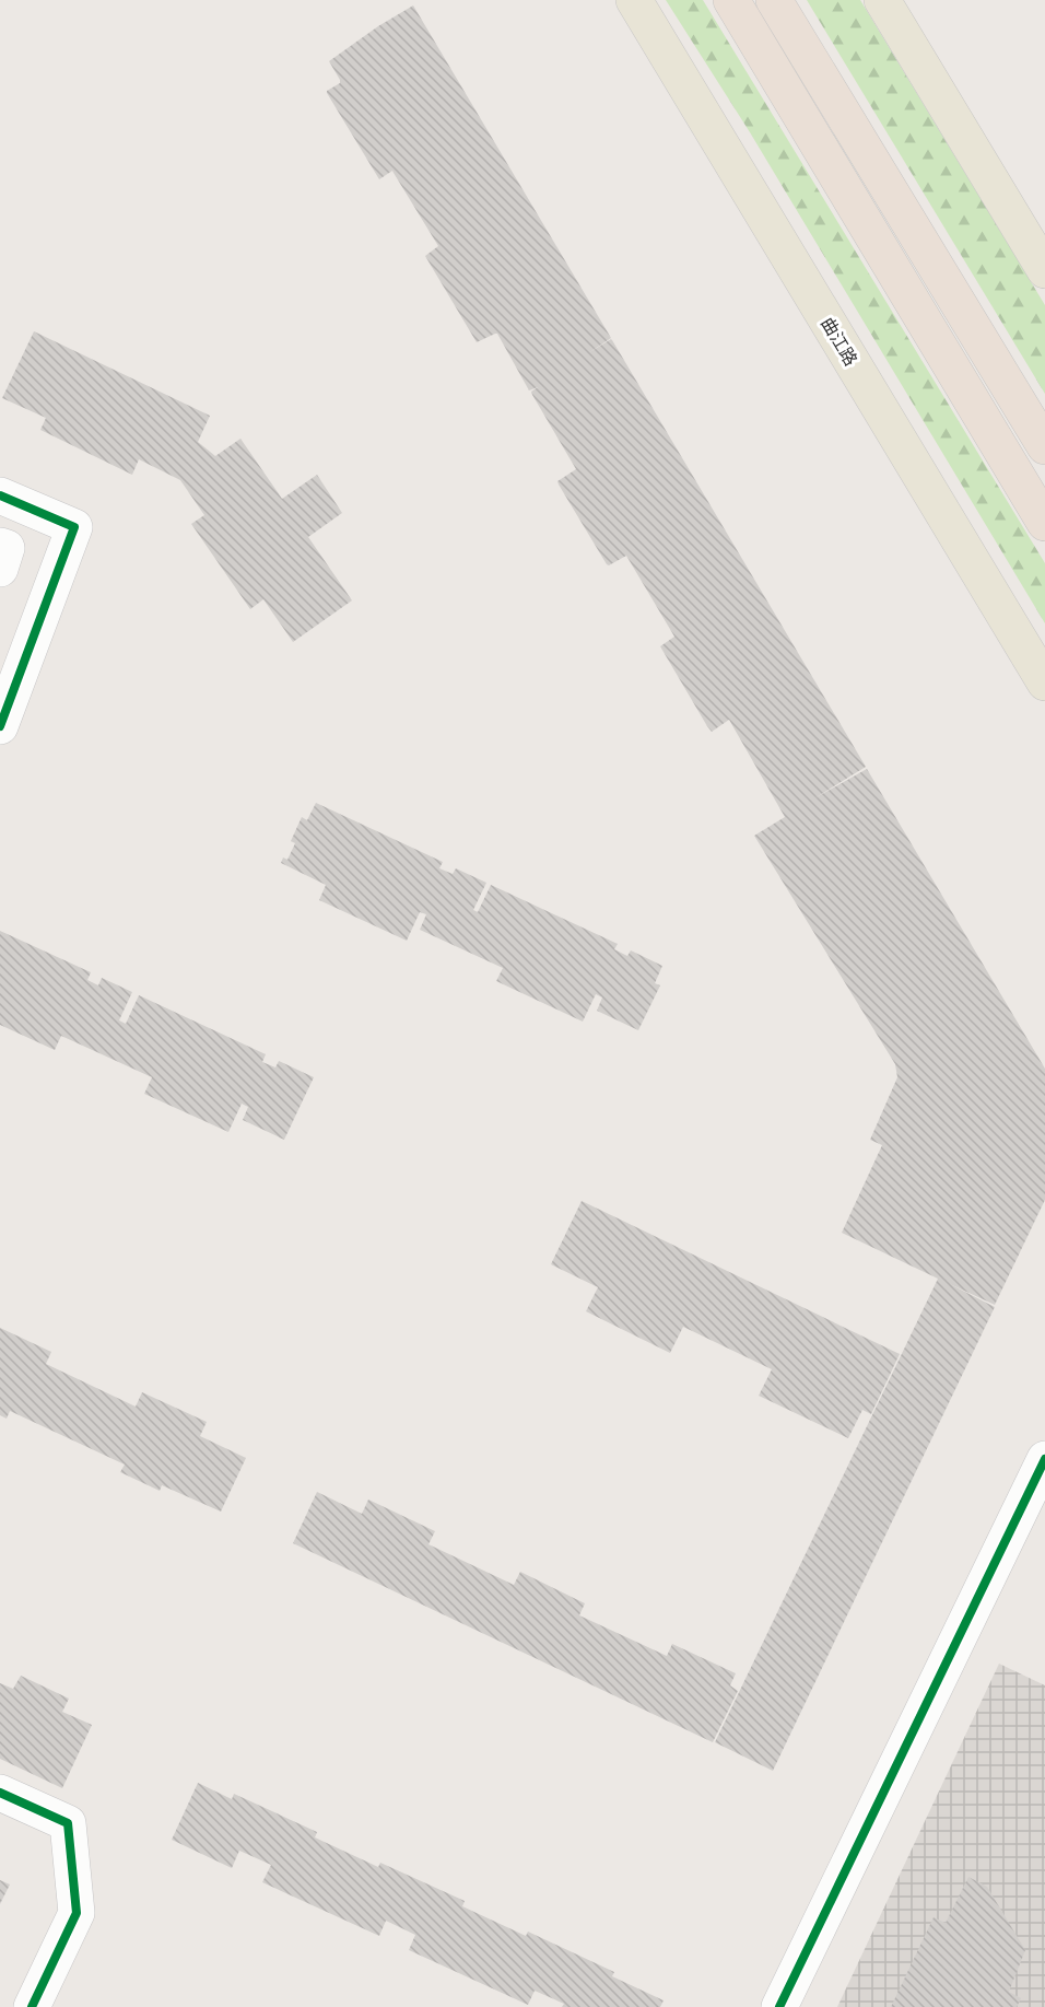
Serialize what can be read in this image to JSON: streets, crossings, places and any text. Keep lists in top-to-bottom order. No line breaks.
{"streets":{"main road":["曲江路"]}}
